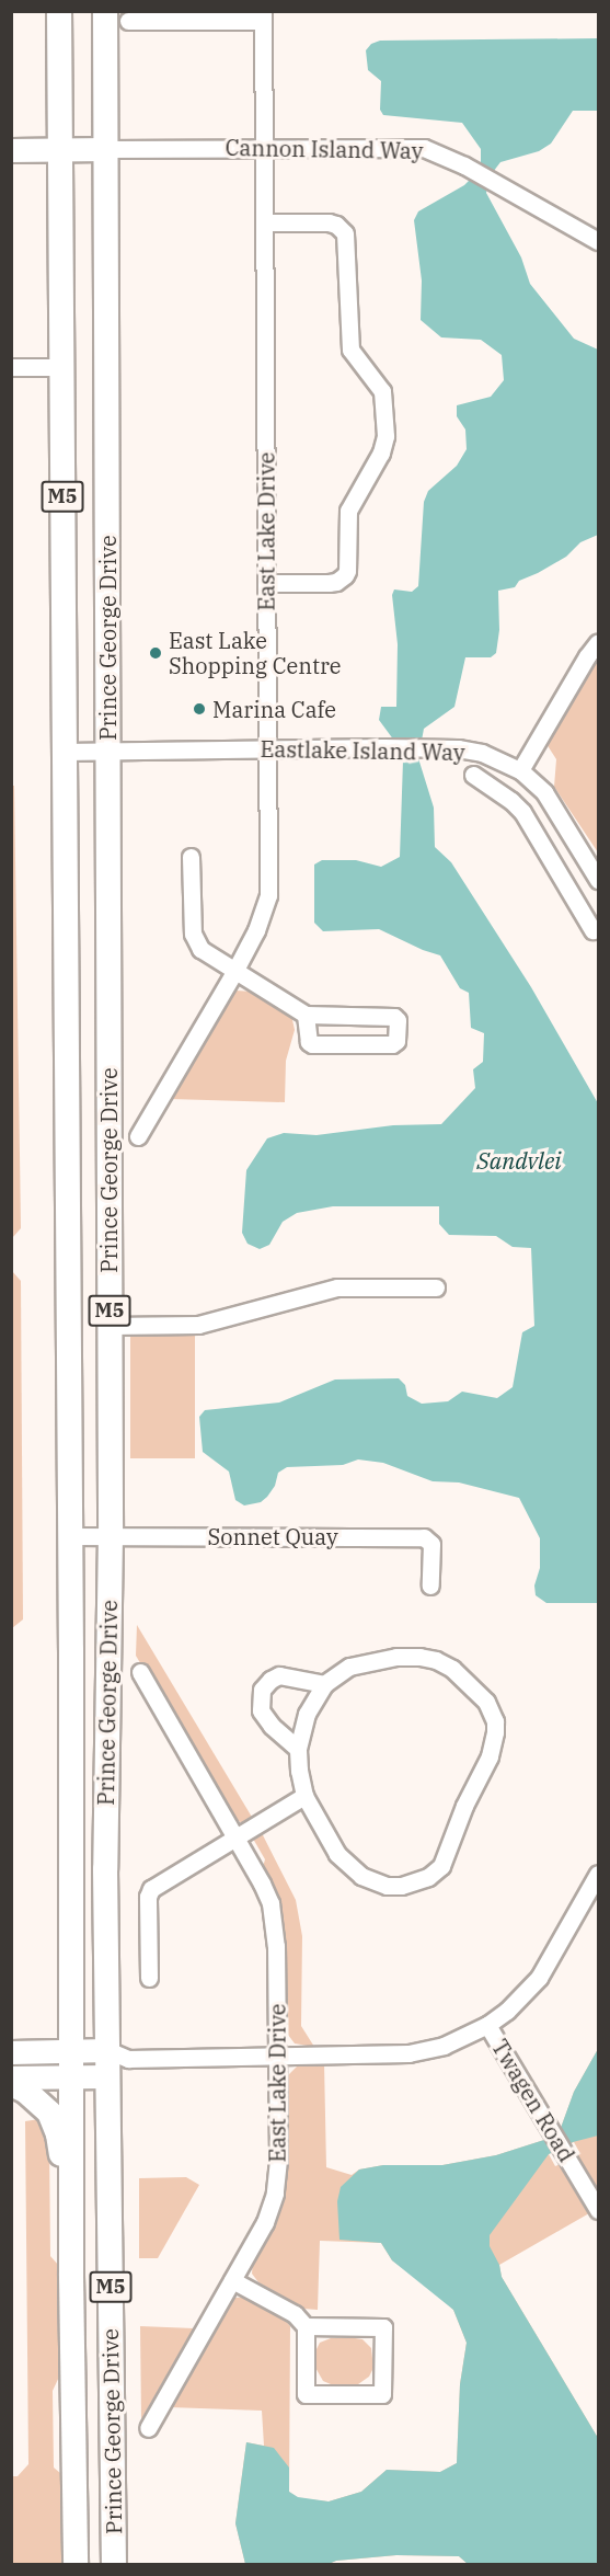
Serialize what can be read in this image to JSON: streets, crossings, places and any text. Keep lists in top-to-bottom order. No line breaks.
{"streets":{"main road":["M5","Prince George Drive"],"street":["Cannon Island Way","East Lake Drive","Eastlake Island Way","Sonnet Quay","Twagen Road"]},"crossings":[["Cannon Island Way","East Lake Drive"],["Cannon Island Way","Prince George Drive"],["East Lake Drive","Eastlake Island Way"],["Prince George Drive","Eastlake Island Way"],["Prince George Drive","Sonnet Quay"]],"water":["Sandvlei"],"places":["East Lake Shopping Centre","Marina Cafe"]}
